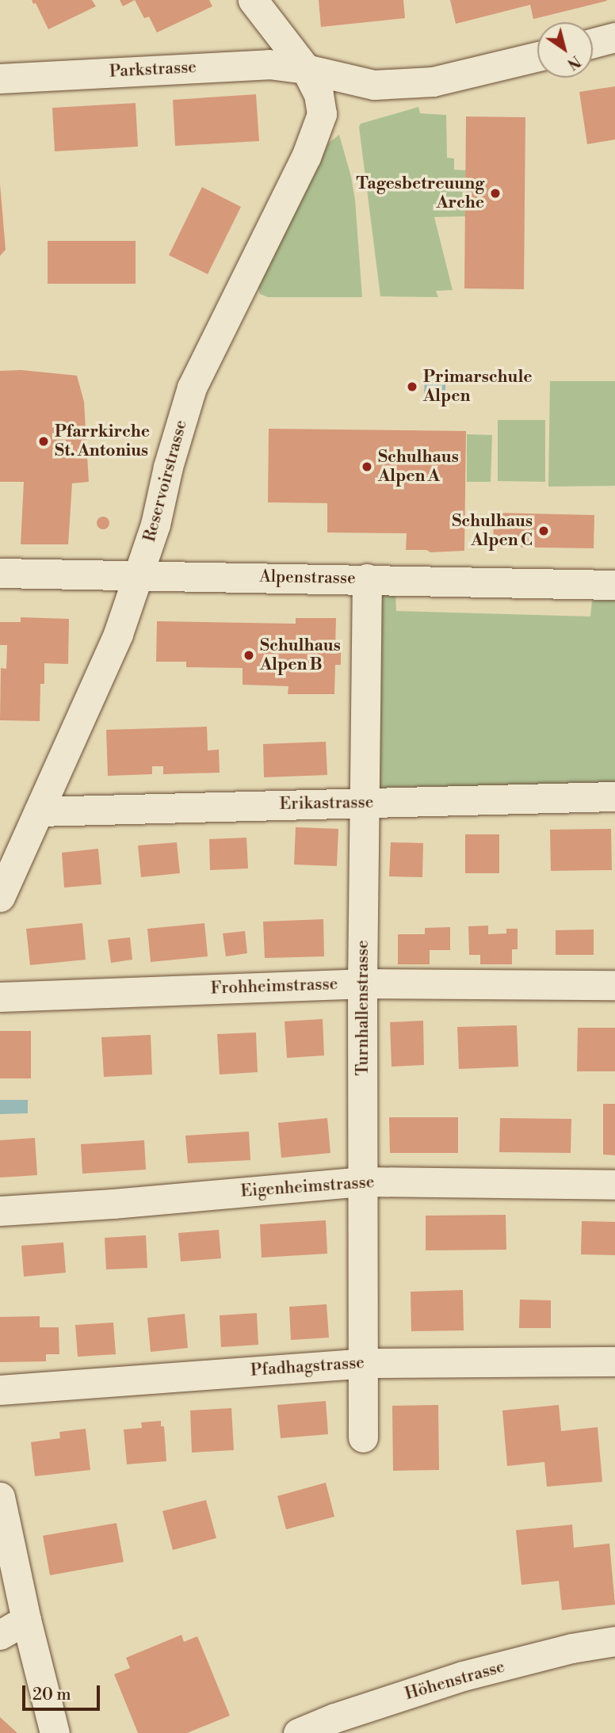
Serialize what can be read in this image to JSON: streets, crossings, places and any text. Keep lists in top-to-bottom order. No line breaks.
{"streets":{"street":["Parkstrasse","Reservoirstrasse","Alpenstrasse","Erikastrasse","Frohheimstrasse","Turnhallenstrasse","Eigenheimstrasse","Pfadhagstrasse","Höhenstrasse"]},"crossings":[["Parkstrasse","Reservoirstrasse"],["Reservoirstrasse","Alpenstrasse"],["Reservoirstrasse","Erikastrasse"],["Alpenstrasse","Turnhallenstrasse"],["Erikastrasse","Turnhallenstrasse"],["Frohheimstrasse","Turnhallenstrasse"],["Turnhallenstrasse","Eigenheimstrasse"],["Turnhallenstrasse","Pfadhagstrasse"]],"places":["Tagesbetreuung Arche","Primarschule Alpen","Pfarrkirche St. Antonius","Schulhaus Alpen A","Schulhaus Alpen C","Schulhaus Alpen B"],"scale_bar":"20 m","north":"bottom right"}
